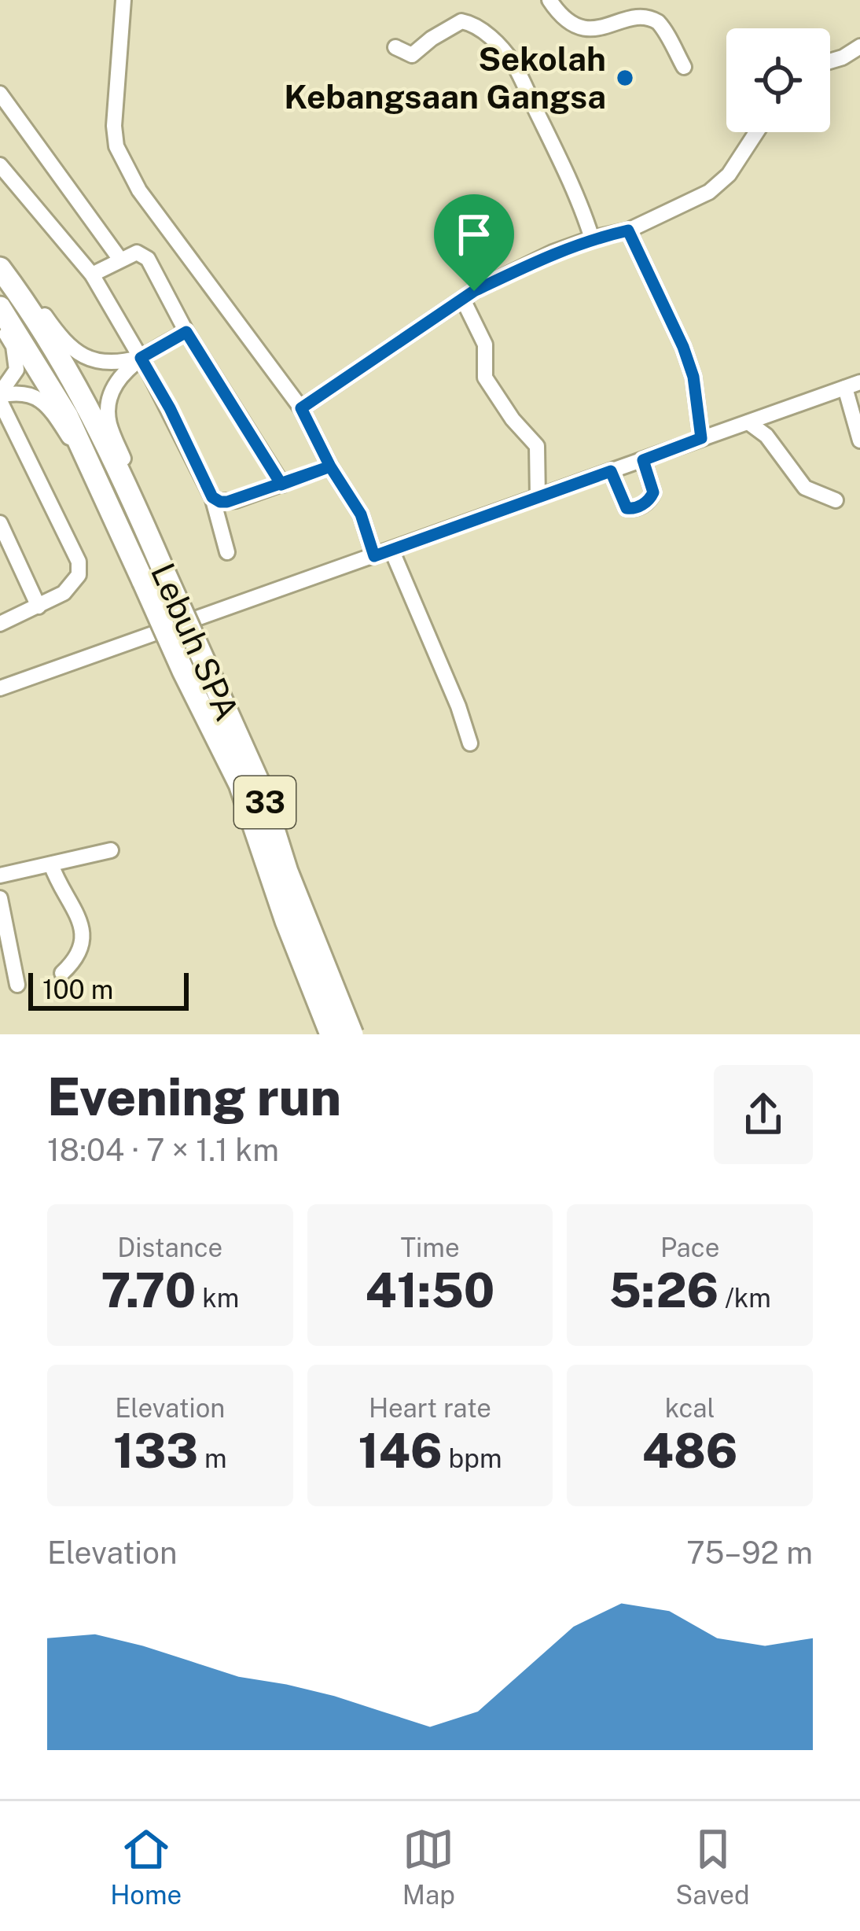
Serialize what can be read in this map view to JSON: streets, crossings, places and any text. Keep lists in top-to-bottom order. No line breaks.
{"streets":{"highway":["Lebuh SPA","33"]},"places":["Sekolah Kebangsaan Gangsa"],"scale_bar":"100 m","page":{"scale":"100 m","heading":["Evening run","18:04 · 7 × 1.1 km"],"stats":[["Distance","7.70 km"],["Time","41:50"],["Pace","5:26 /km"],["Elevation","133 m"],["Heart rate","146 bpm"],["kcal","486"]],"chart":["Elevation","75–92 m"],"tabs":["Home","Map","Saved"]}}
